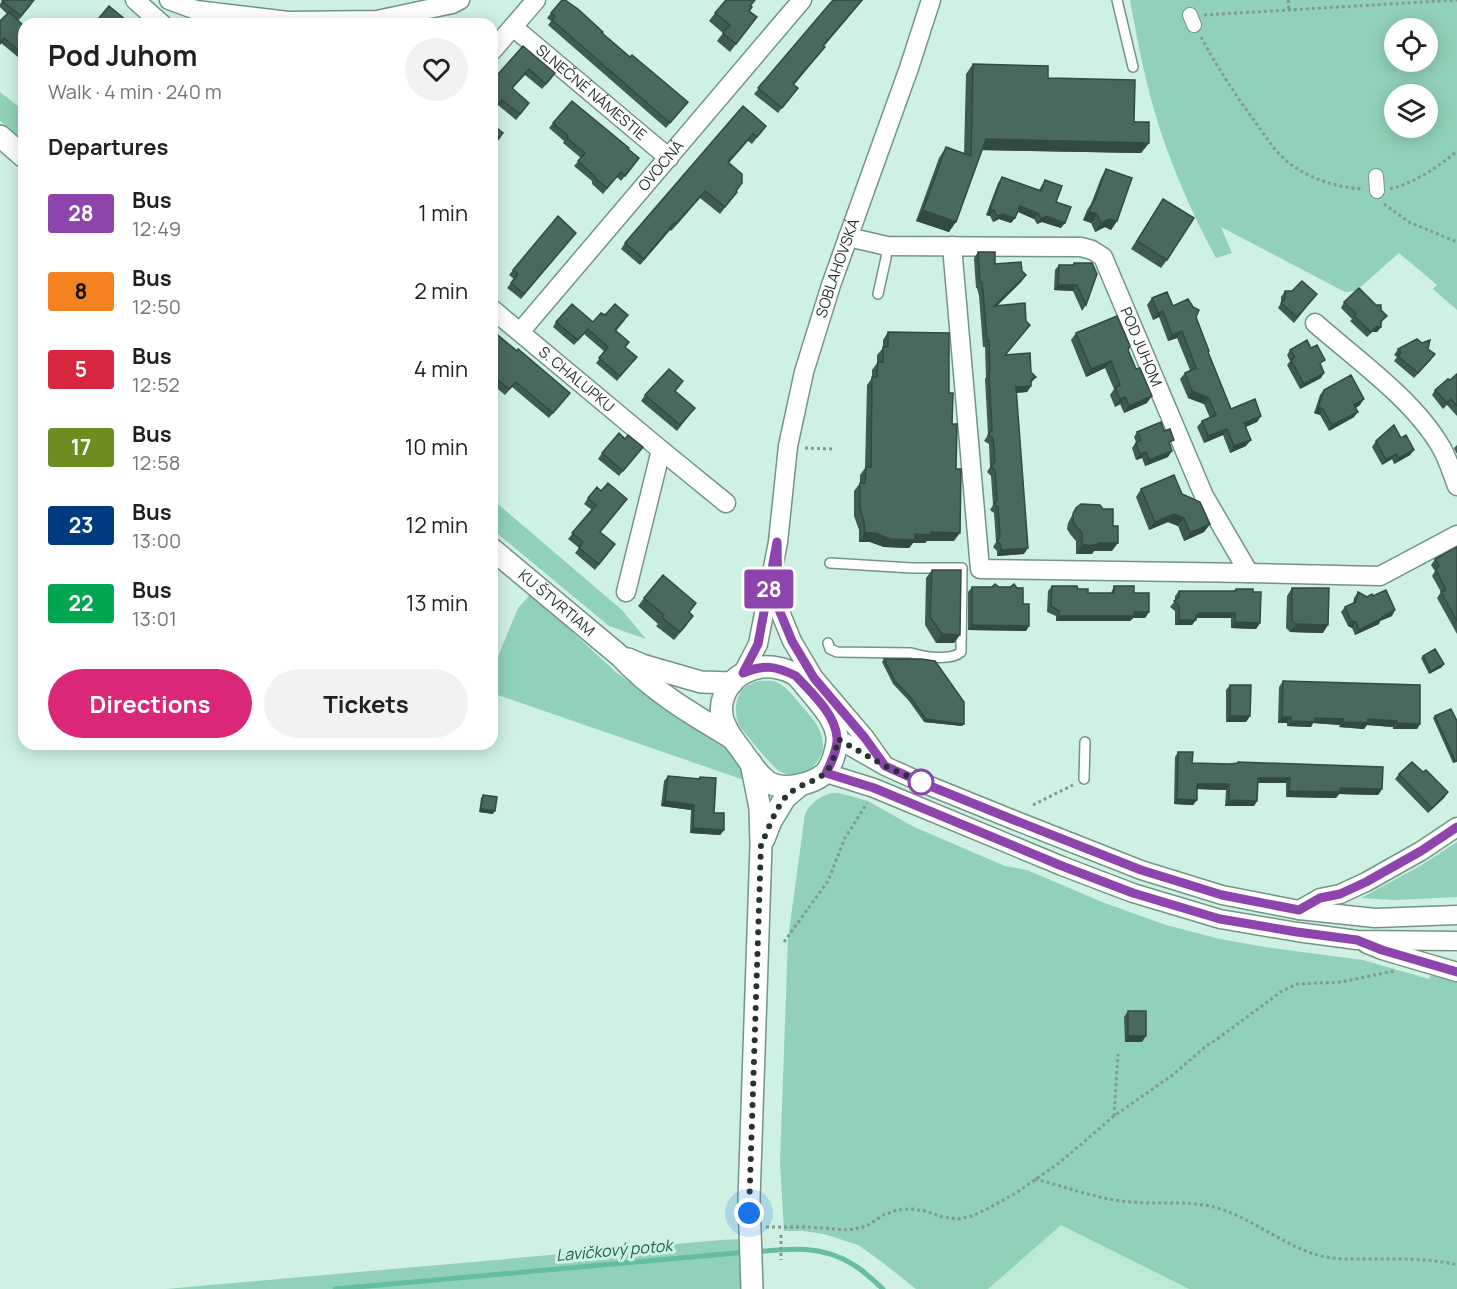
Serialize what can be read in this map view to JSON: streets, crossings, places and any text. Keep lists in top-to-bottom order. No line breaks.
{"streets":{"street":["SLNEČNÉ NÁMESTIE","OVOCNÁ","SOBLAHOVSKÁ","POD JUHOM","S. CHALUPKU","KU ŠTVRTIAM"]},"crossings":[["SLNEČNÉ NÁMESTIE","OVOCNÁ"],["OVOCNÁ","S. CHALUPKU"],["SOBLAHOVSKÁ","POD JUHOM"],["SOBLAHOVSKÁ","KU ŠTVRTIAM"]],"water":["Lavičkový potok"],"lines":["bus line 28"],"page":{"on_map":"28","heading":[["Pod Juhom","Walk · 4 min · 240 m"],"Departures"],"list":[{"mark":"28","name":"Bus","note":"12:49","value":"1 min"},{"mark":"8","name":"Bus","note":"12:50","value":"2 min"},{"mark":"5","name":"Bus","note":"12:52","value":"4 min"},{"mark":"17","name":"Bus","note":"12:58","value":"10 min"},{"mark":"23","name":"Bus","note":"13:00","value":"12 min"},{"mark":"22","name":"Bus","note":"13:01","value":"13 min"}],"buttons":["Directions","Tickets"]}}
